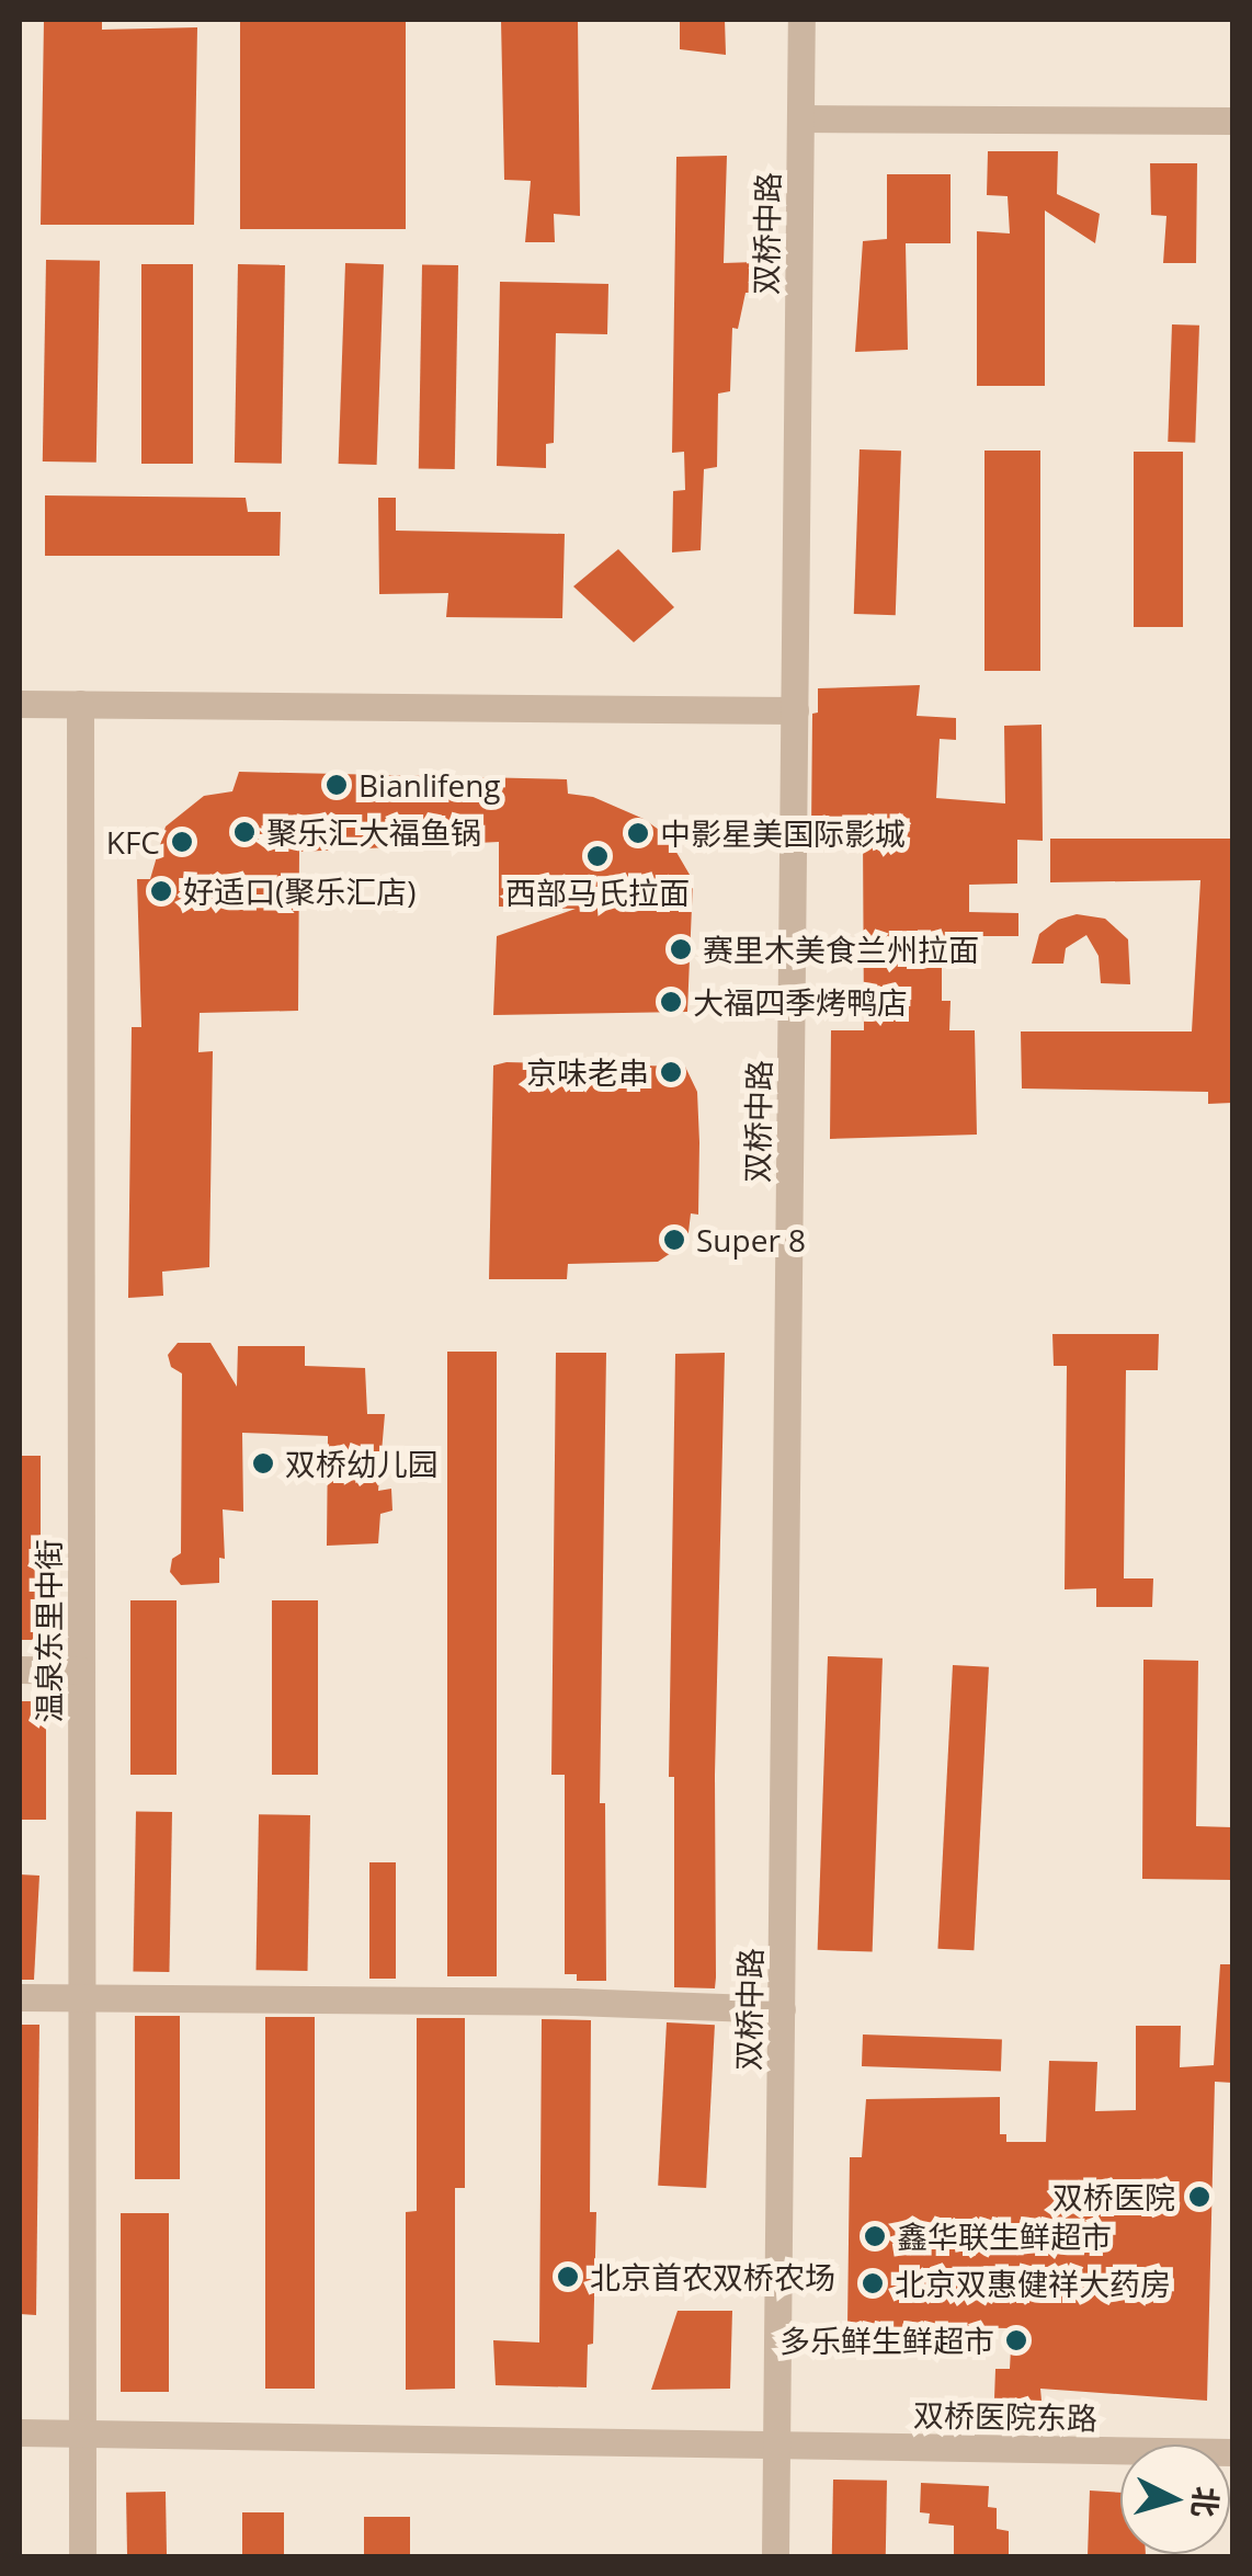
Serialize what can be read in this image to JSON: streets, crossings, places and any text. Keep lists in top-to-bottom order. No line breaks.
{"streets":{"street":["双桥中路","温泉东里中街","双桥医院东路"]},"crossings":[["双桥中路","双桥医院东路"],["温泉东里中街","双桥医院东路"]],"places":["Bianlifeng","聚乐汇大福鱼锅","中影星美国际影城","KFC","西部马氏拉面","好适口(聚乐汇店)","赛里木美食兰州拉面","大福四季烤鸭店","京味老串","Super 8","双桥幼儿园","双桥医院","鑫华联生鲜超市","北京首农双桥农场","北京双惠健祥大药房","多乐鲜生鲜超市"],"north":"right"}
